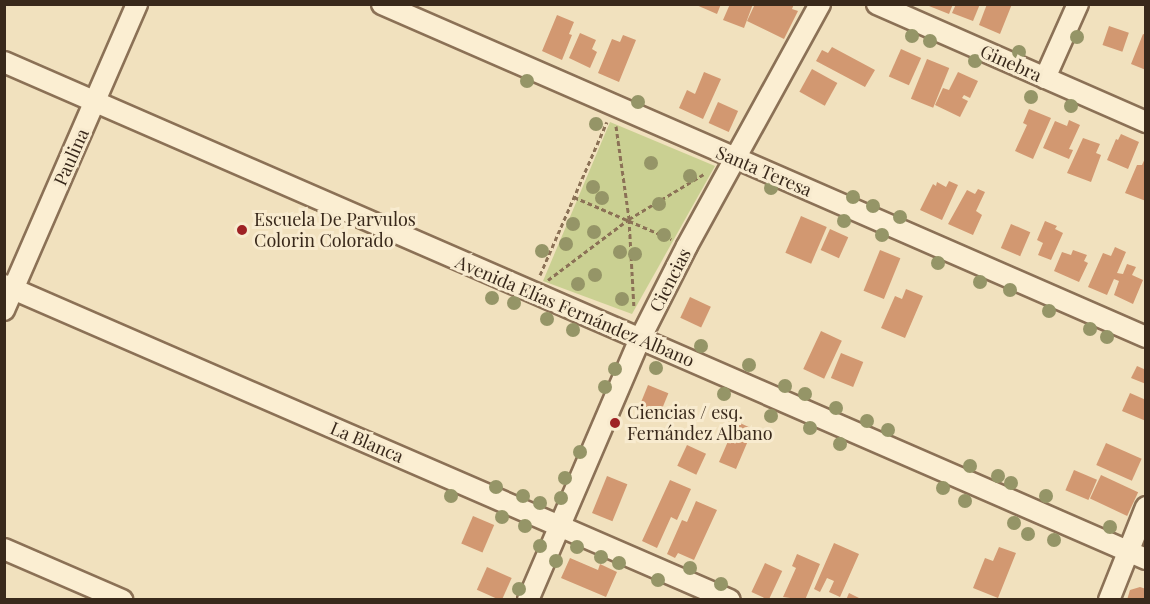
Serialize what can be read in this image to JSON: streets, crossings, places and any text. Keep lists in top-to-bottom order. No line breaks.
{"streets":{"street":["Ginebra","Paulina","Santa Teresa","Ciencias","Avenida Elías Fernández Albano","La Blanca"]},"crossings":[["Paulina","Avenida Elías Fernández Albano"],["Paulina","La Blanca"],["Santa Teresa","Ciencias"],["Ciencias","Avenida Elías Fernández Albano"],["Ciencias","La Blanca"]],"places":["Escuela De Parvulos Colorin Colorado","Ciencias / esq. Fernández Albano"]}
